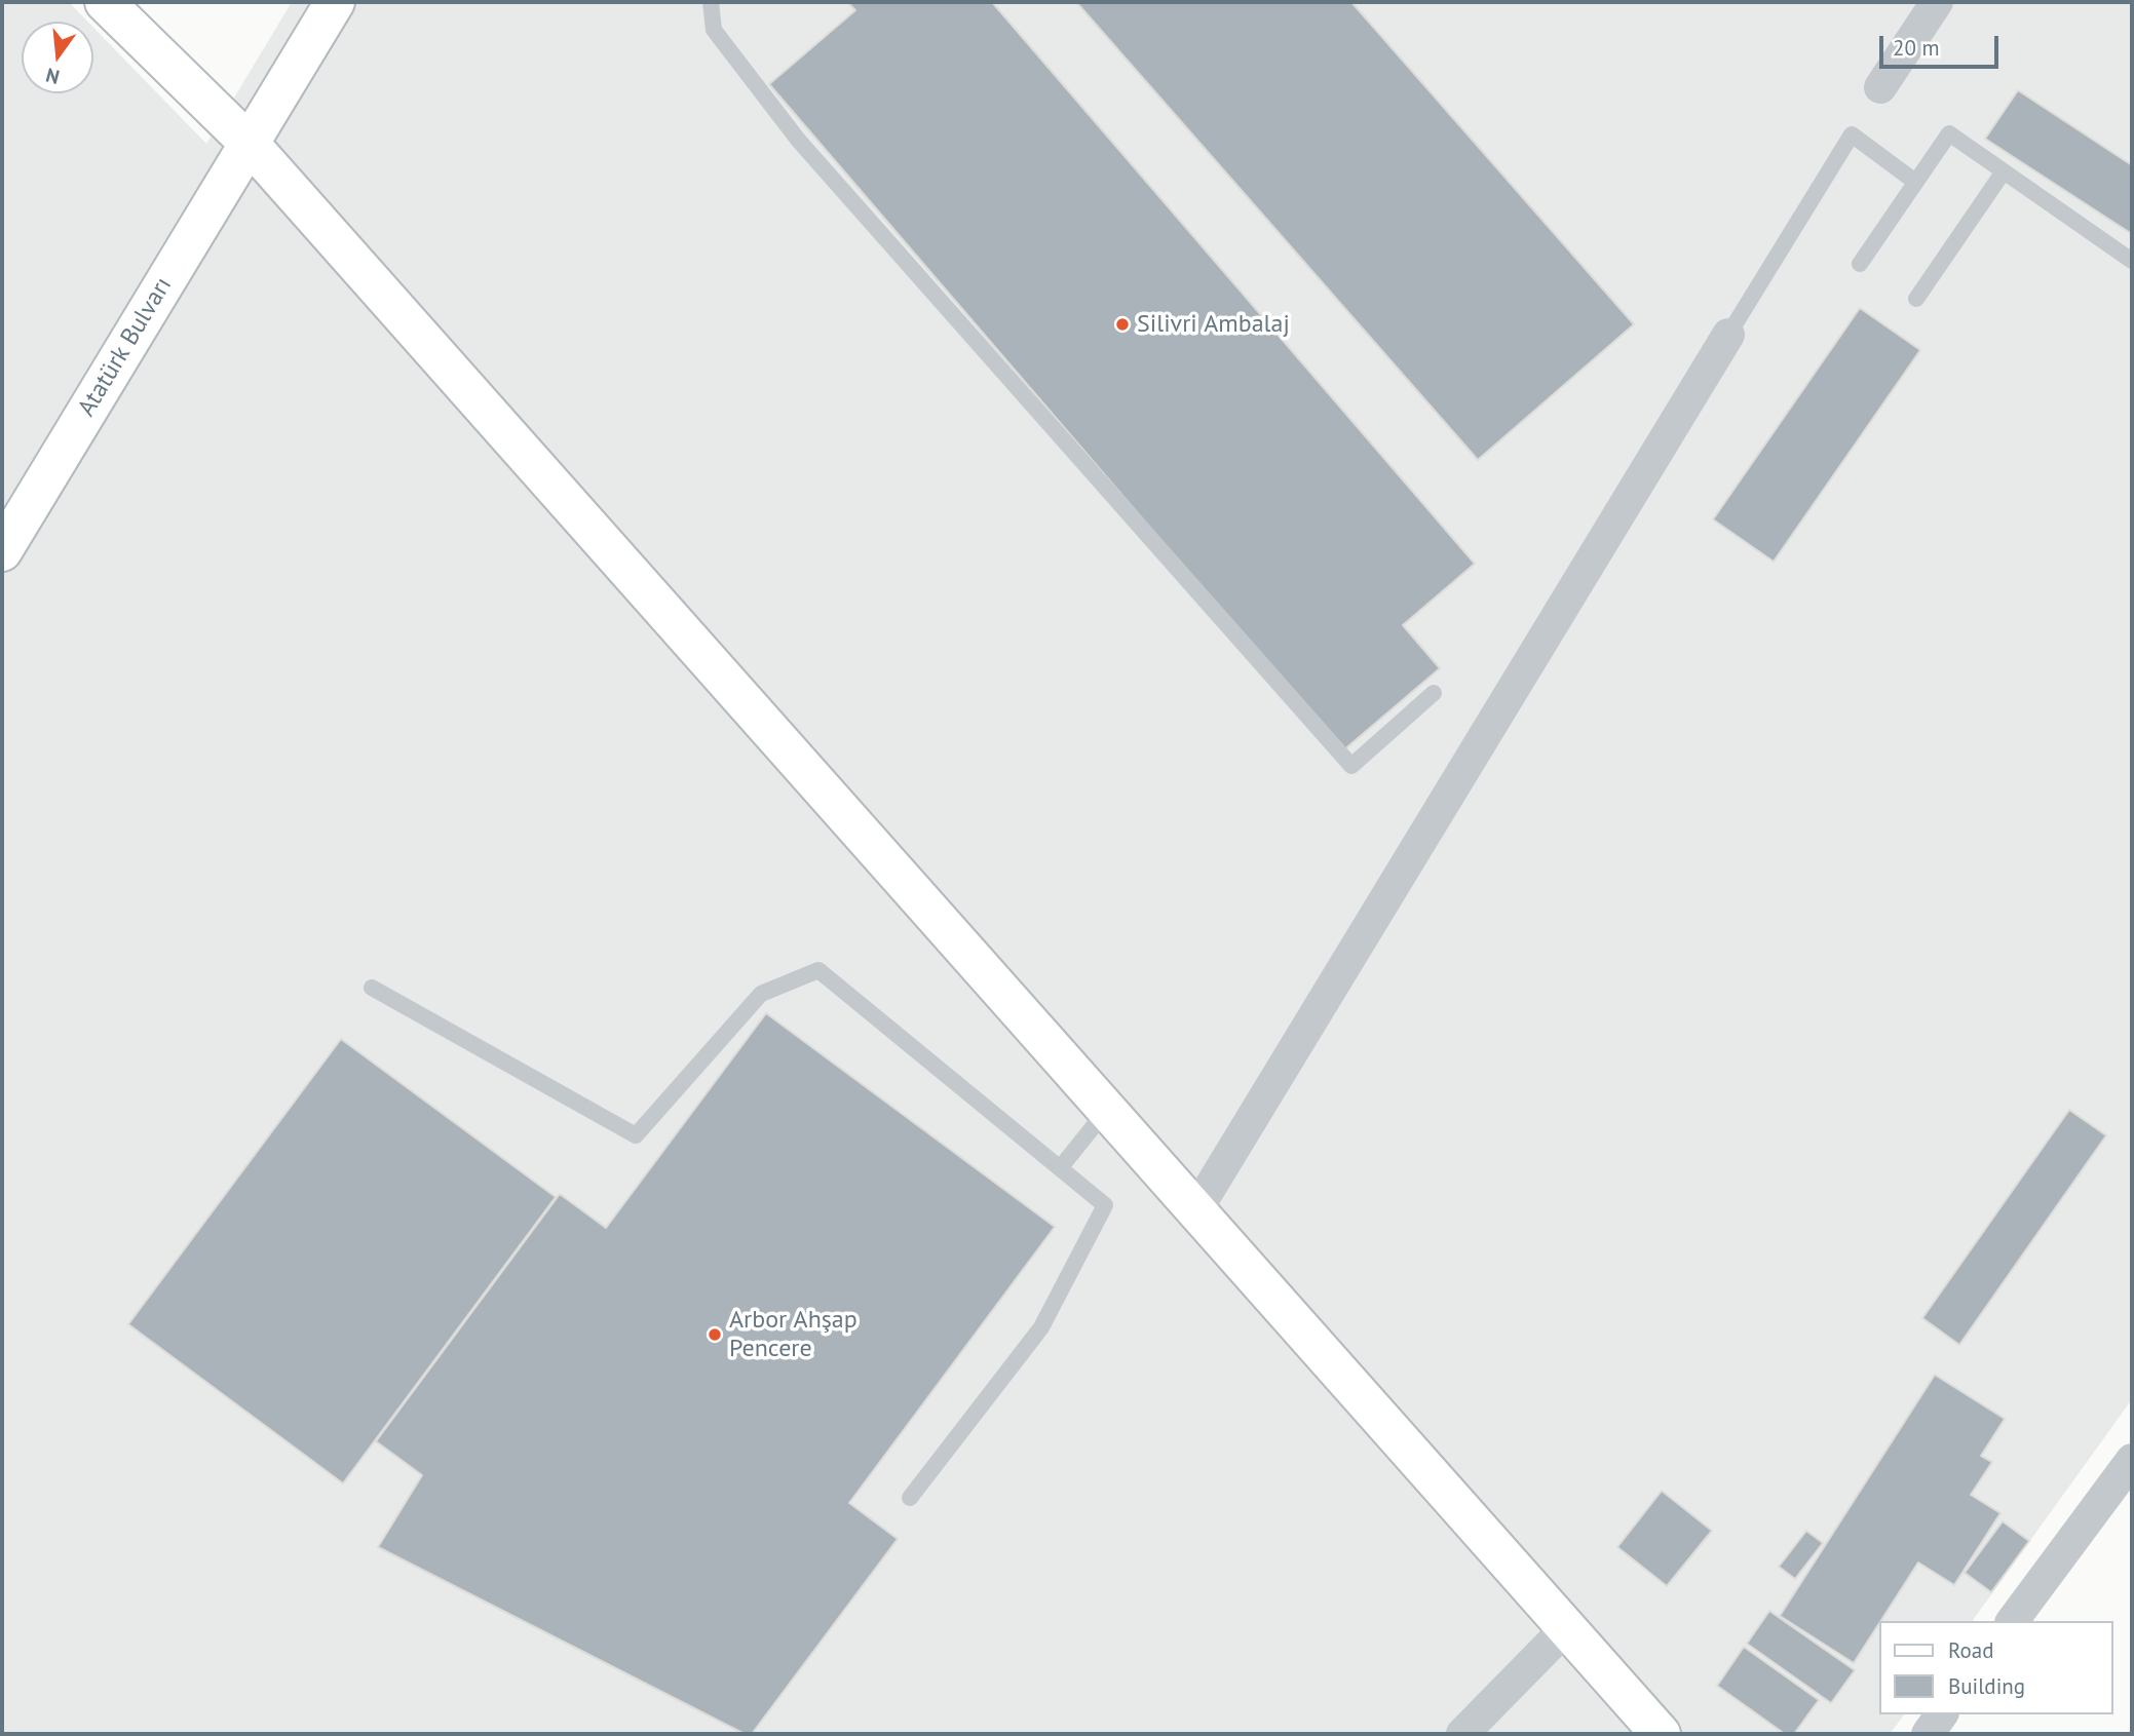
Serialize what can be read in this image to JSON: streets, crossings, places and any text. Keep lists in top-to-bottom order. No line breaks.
{"streets":{"street":["Atatürk Bulvarı"]},"places":["Silivri Ambalaj","Arbor Ahşap Pencere"],"legend":["Road","Building"],"scale_bar":"20 m","north":"bottom"}
